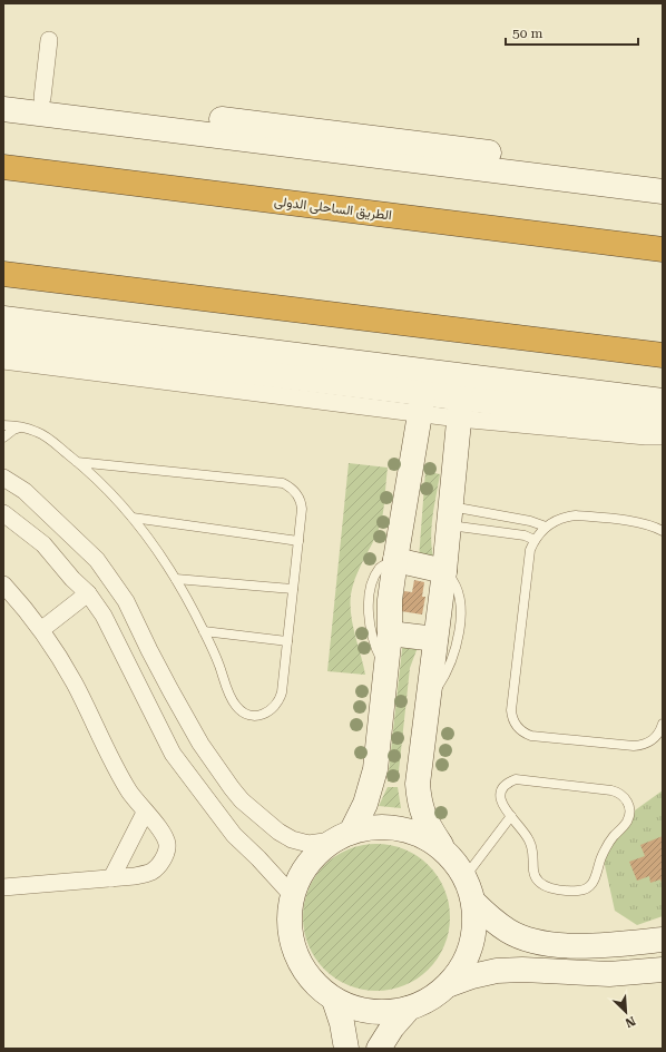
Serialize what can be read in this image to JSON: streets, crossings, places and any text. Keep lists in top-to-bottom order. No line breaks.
{"streets":{"highway":["الطريق الساحلى الدولى"]},"scale_bar":"50 m","north":"bottom right"}
